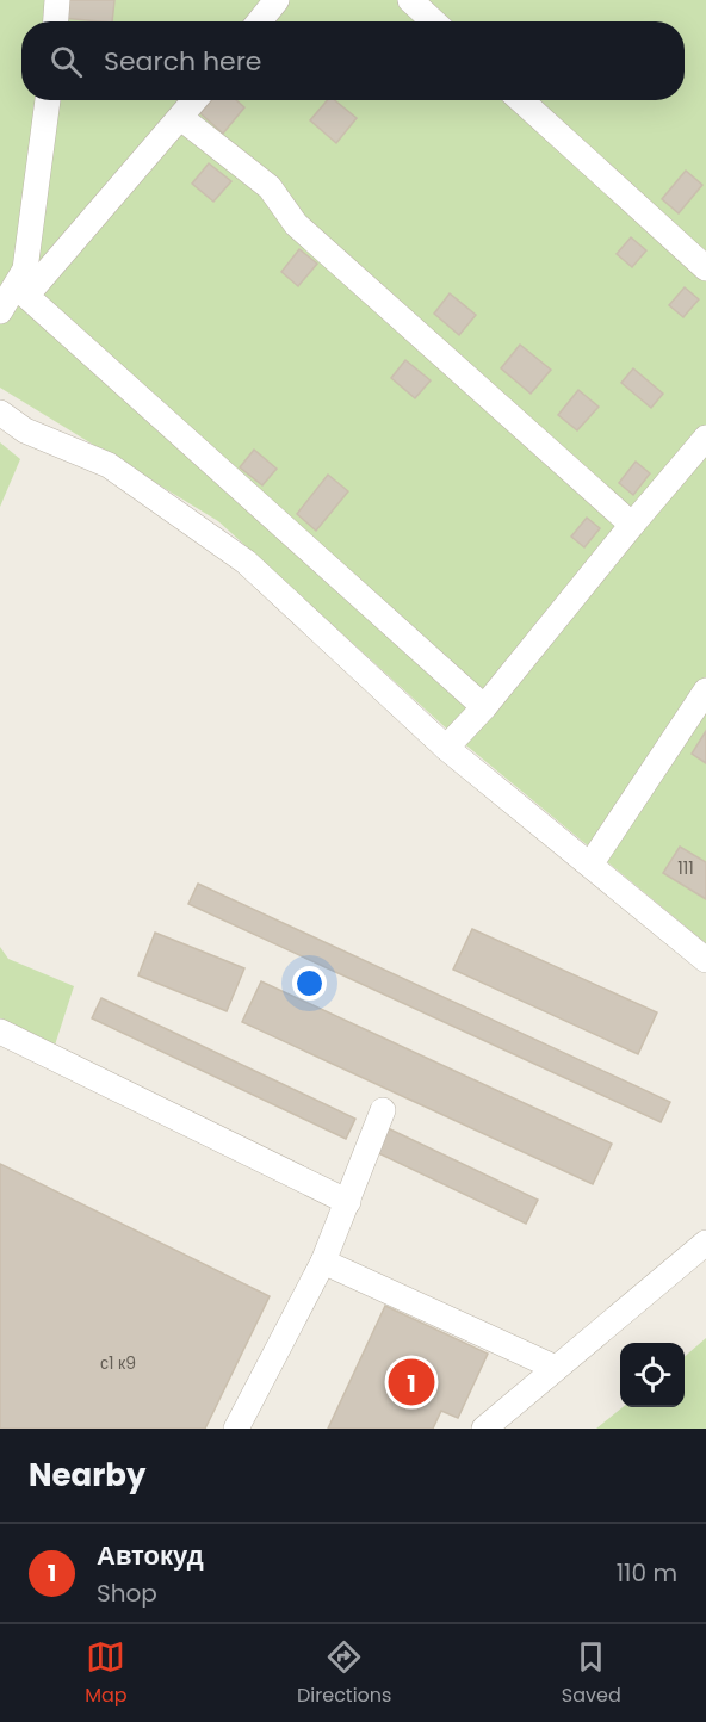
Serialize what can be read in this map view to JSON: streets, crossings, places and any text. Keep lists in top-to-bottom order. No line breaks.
{"house_numbers":["111","с1 к9"],"page":{"search":"Search here","pins":"1","heading":"Nearby","list":[{"mark":"1","name":"Автокуд","note":"Shop","value":"110 m"}],"nav":["Map","Directions","Saved"]}}
